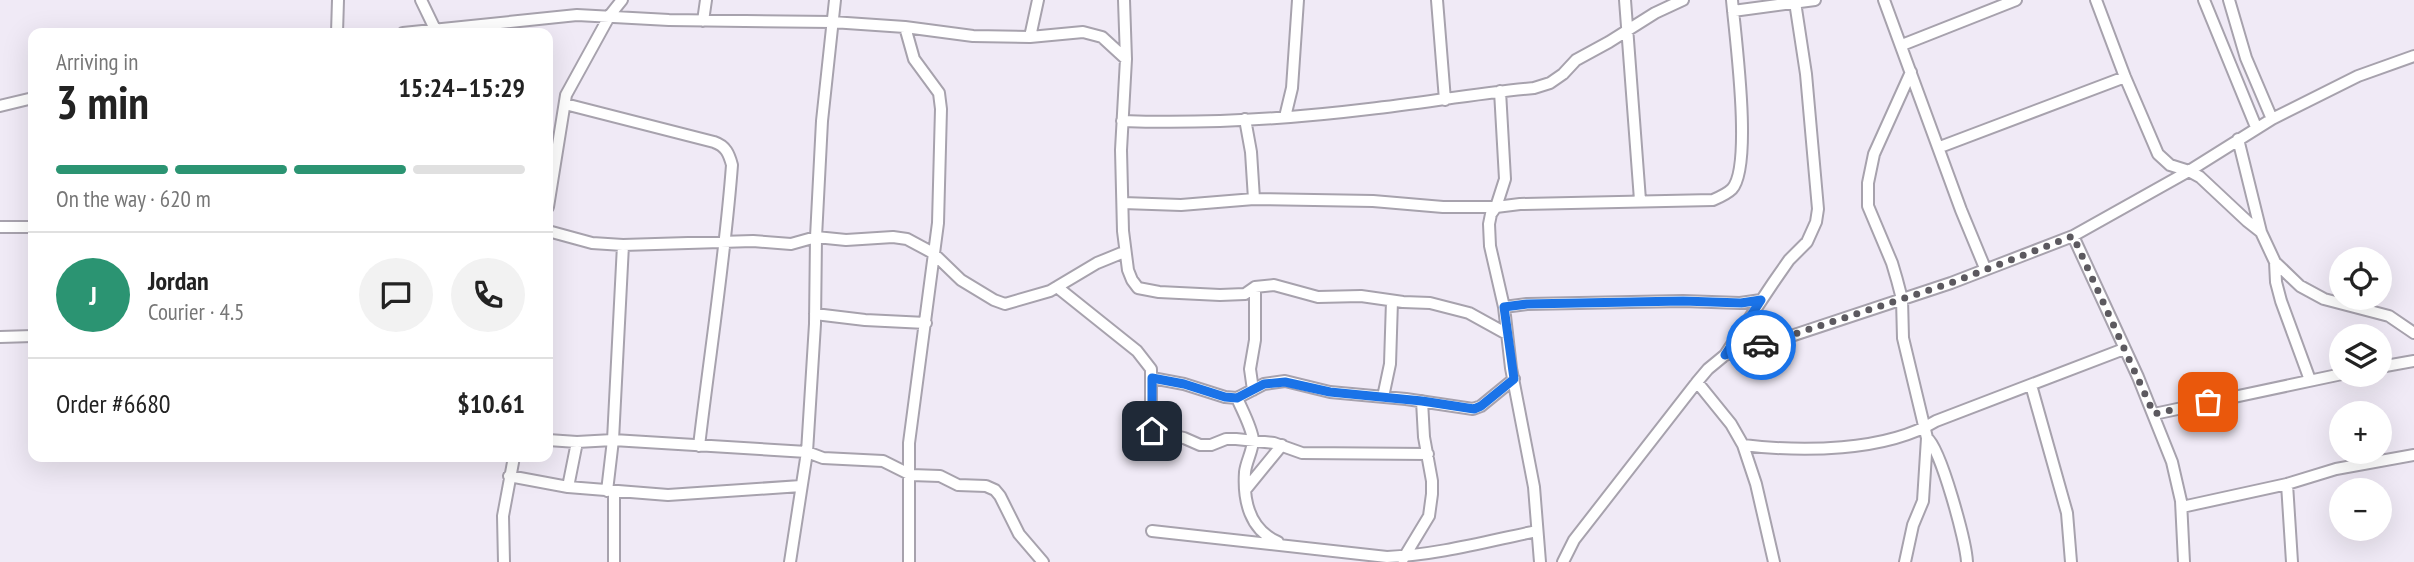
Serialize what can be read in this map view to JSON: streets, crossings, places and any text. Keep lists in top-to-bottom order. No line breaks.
{"page":{"heading":["3 min","Arriving in","15:24–15:29"],"panel":["Jordan","Courier · 4.5","Order #6680","$10.61"],"bar":"On the way · 620 m","map_buttons":["+","−"],"round":"J"}}
